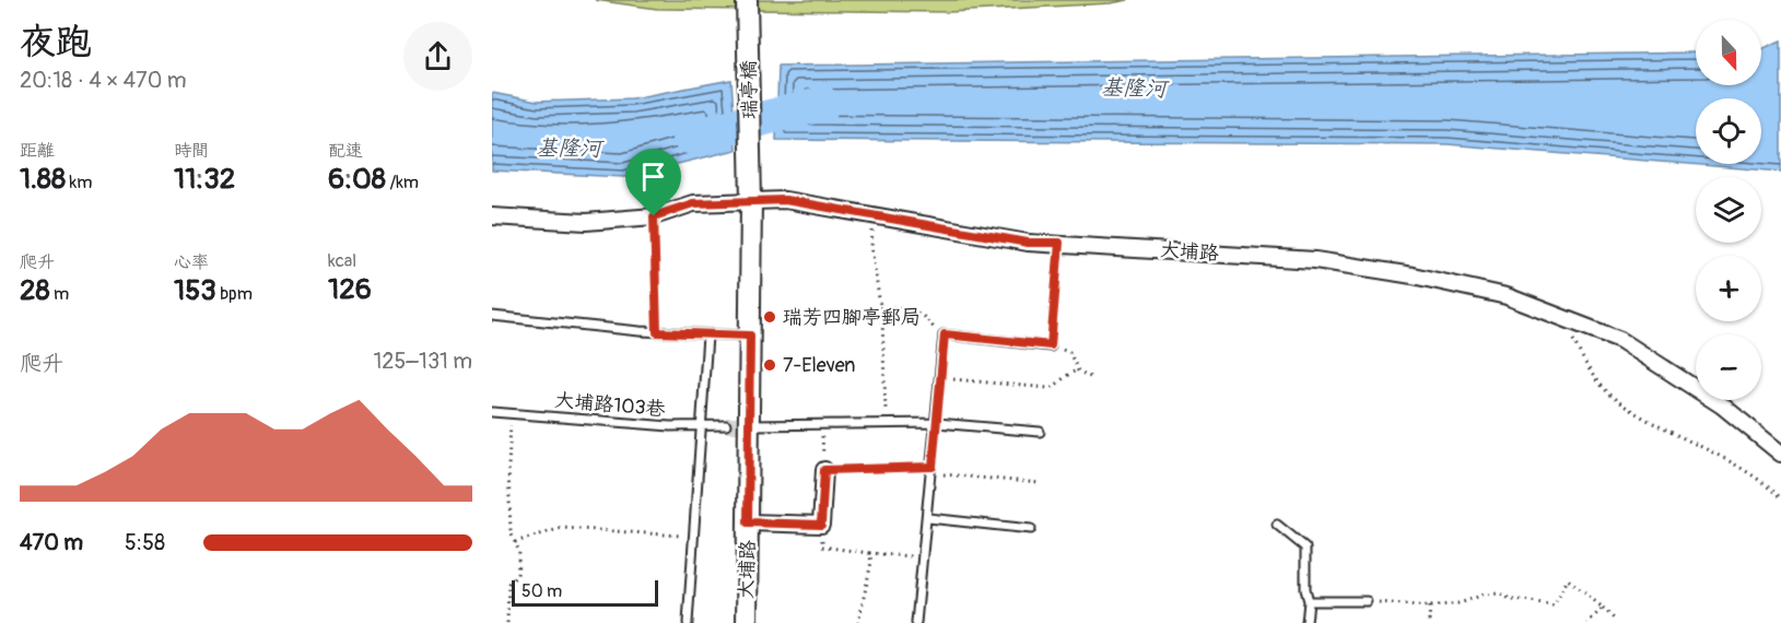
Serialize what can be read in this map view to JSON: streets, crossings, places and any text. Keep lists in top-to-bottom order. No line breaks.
{"streets":{"street":["瑞亭橋","大埔路"],"lane":["大埔路103巷"]},"crossings":[["瑞亭橋","大埔路"]],"water":["基隆河"],"places":["瑞芳四腳亭郵局","7-Eleven"],"scale_bar":"50 m","north":"bottom","page":{"heading":["夜跑","20:18 · 4 × 470 m"],"map_buttons":["+","−"],"stats":[["距離","1.88 km"],["時間","11:32"],["配速","6:08 /km"],["爬升","28 m"],["心率","153 bpm"],["kcal","126"]],"chart":["爬升","125–131 m"],"list":[{"name":"470 m","note":"5:58"}],"scale":"50 m"}}
